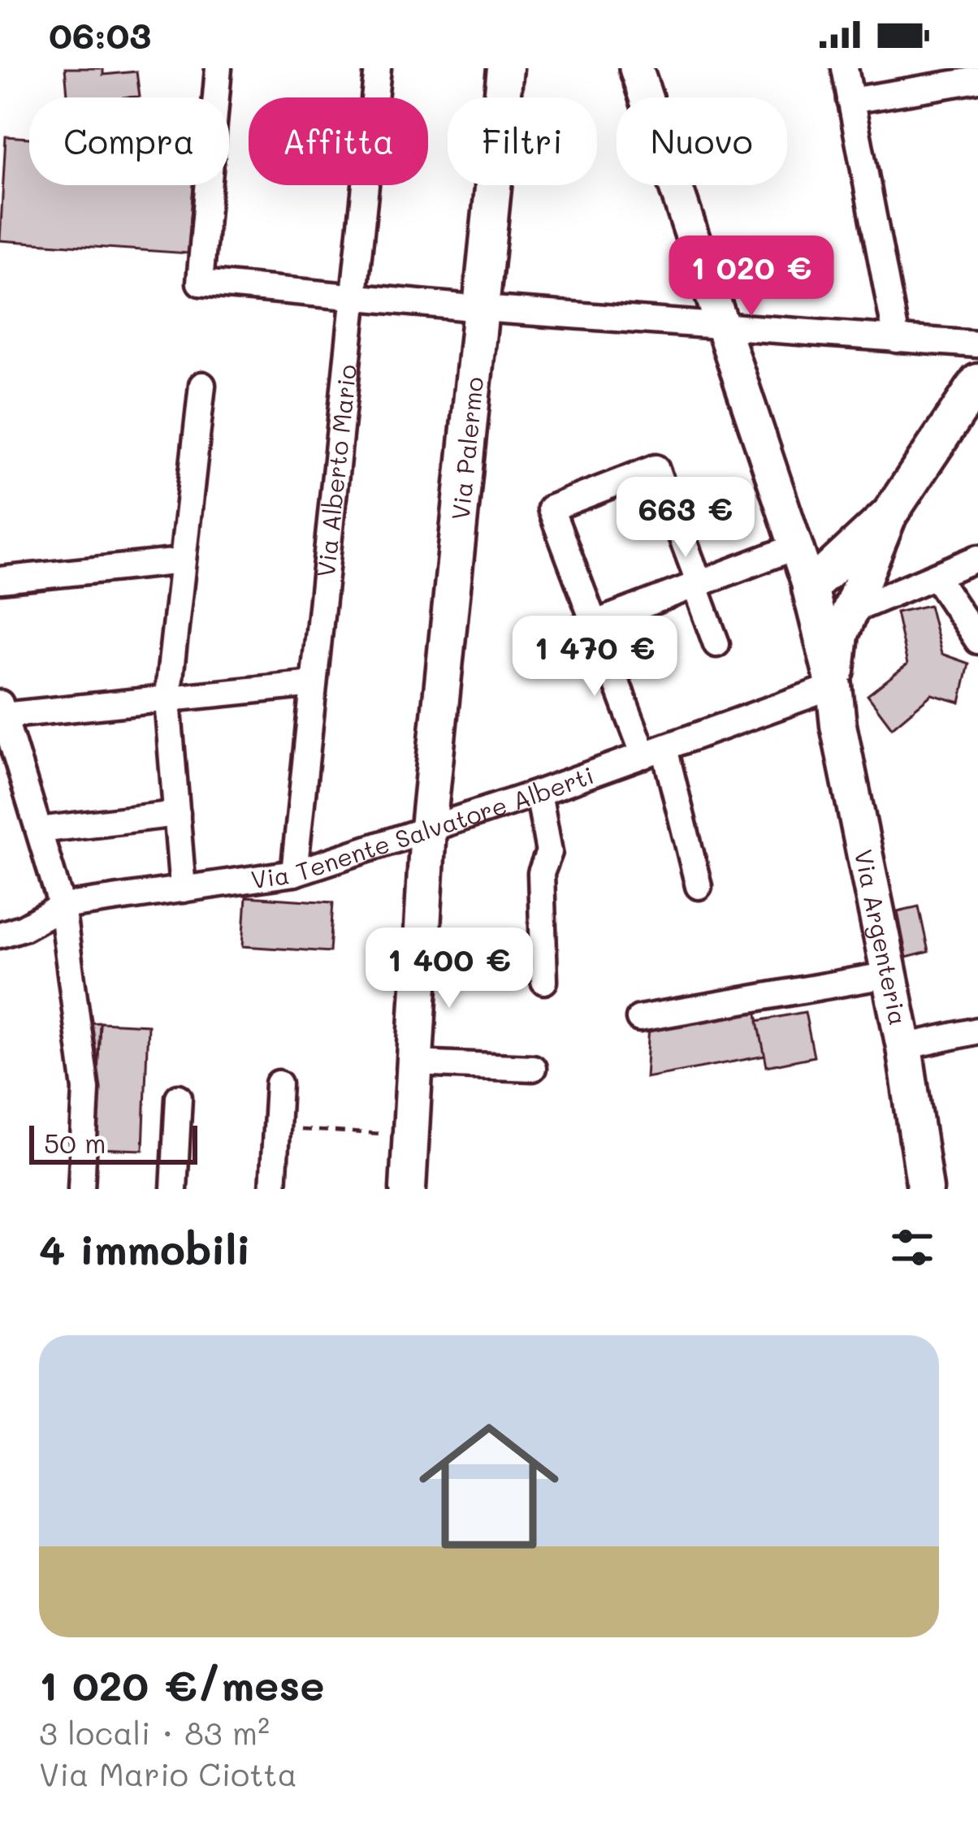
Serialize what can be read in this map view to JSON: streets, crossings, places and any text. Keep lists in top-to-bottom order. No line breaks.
{"streets":{"main road":["Via Palermo","Via Argenteria"],"street":["Via Alberto Mario","Via Tenente Salvatore Alberti"]},"crossings":[["Via Palermo","Via Tenente Salvatore Alberti"],["Via Alberto Mario","Via Tenente Salvatore Alberti"],["Via Tenente Salvatore Alberti","Via Argenteria"]],"scale_bar":"50 m","page":{"status":"06:03","chip":["Compra","Affitta","Filtri","Nuovo"],"price":["1 020 €","663 €","1 470 €","1 400 €"],"scale":"50 m","heading":"4 immobili","list":[{"name":"1 020 €/mese","note":"3 locali · 83 m² · Via Mario Ciotta"}]}}
